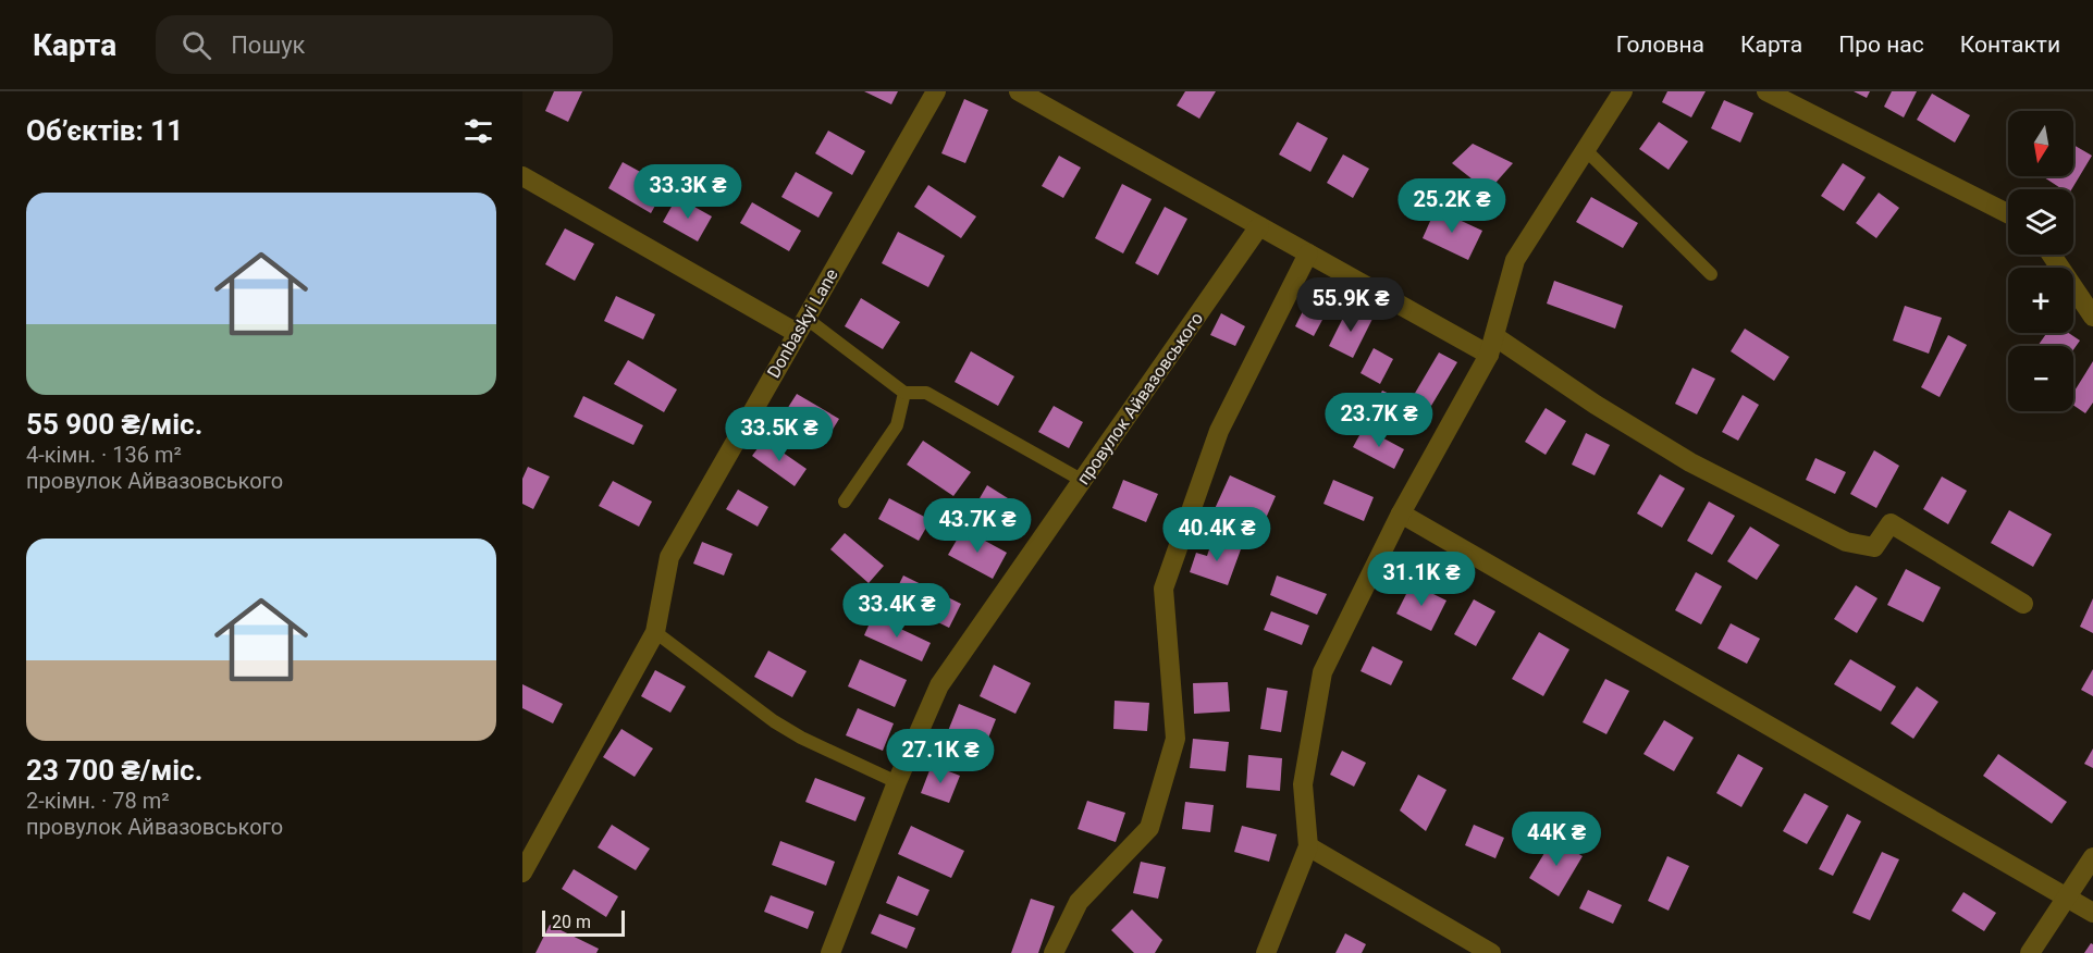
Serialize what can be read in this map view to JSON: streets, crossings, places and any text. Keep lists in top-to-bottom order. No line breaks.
{"streets":{"street":["Donbaskyi Lane","провулок Айвазовського"]},"scale_bar":"20 m","north":"bottom","page":{"header":"Карта","search":"Пошук","nav":["Головна","Карта","Про нас","Контакти"],"heading":"Об’єктів: 11","map_buttons":["+","−"],"price":["33.3K ₴","25.2K ₴","55.9K ₴","23.7K ₴","33.5K ₴","43.7K ₴","40.4K ₴","31.1K ₴","33.4K ₴","27.1K ₴","44K ₴"],"list":[{"name":"55 900 ₴/міс.","note":"4-кімн. · 136 m² · провулок Айвазовського"},{"name":"23 700 ₴/міс.","note":"2-кімн. · 78 m² · провулок Айвазовського"}],"scale":"20 m"}}
